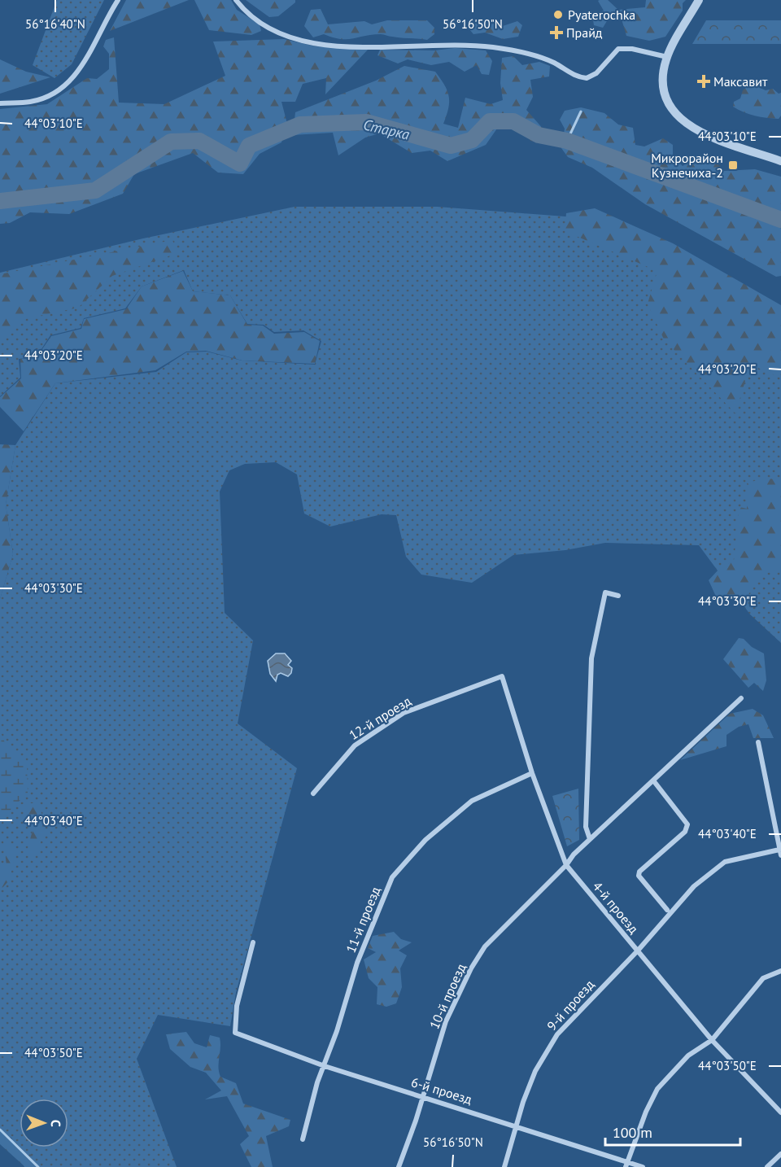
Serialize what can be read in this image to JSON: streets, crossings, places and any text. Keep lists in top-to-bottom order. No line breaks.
{"streets":{"street":["12-й проезд","4-й проезд","11-й проезд","10-й проезд","9-й проезд","6-й проезд"]},"crossings":[["12-й проезд","4-й проезд"],["4-й проезд","11-й проезд"],["4-й проезд","10-й проезд"],["4-й проезд","9-й проезд"],["11-й проезд","6-й проезд"],["10-й проезд","6-й проезд"],["9-й проезд","6-й проезд"]],"water":["Старка"],"places":{"other":["Pyaterochka"],"health":["Прайд","Максавит"],"transit":["Микрорайон Кузнечиха-2"]},"scale_bar":"100 m","north":"right","coordinates":["56°16'40\"N","56°16'50\"N","44°03'10\"E","44°03'20\"E","44°03'30\"E","44°03'40\"E","44°03'50\"E"]}
